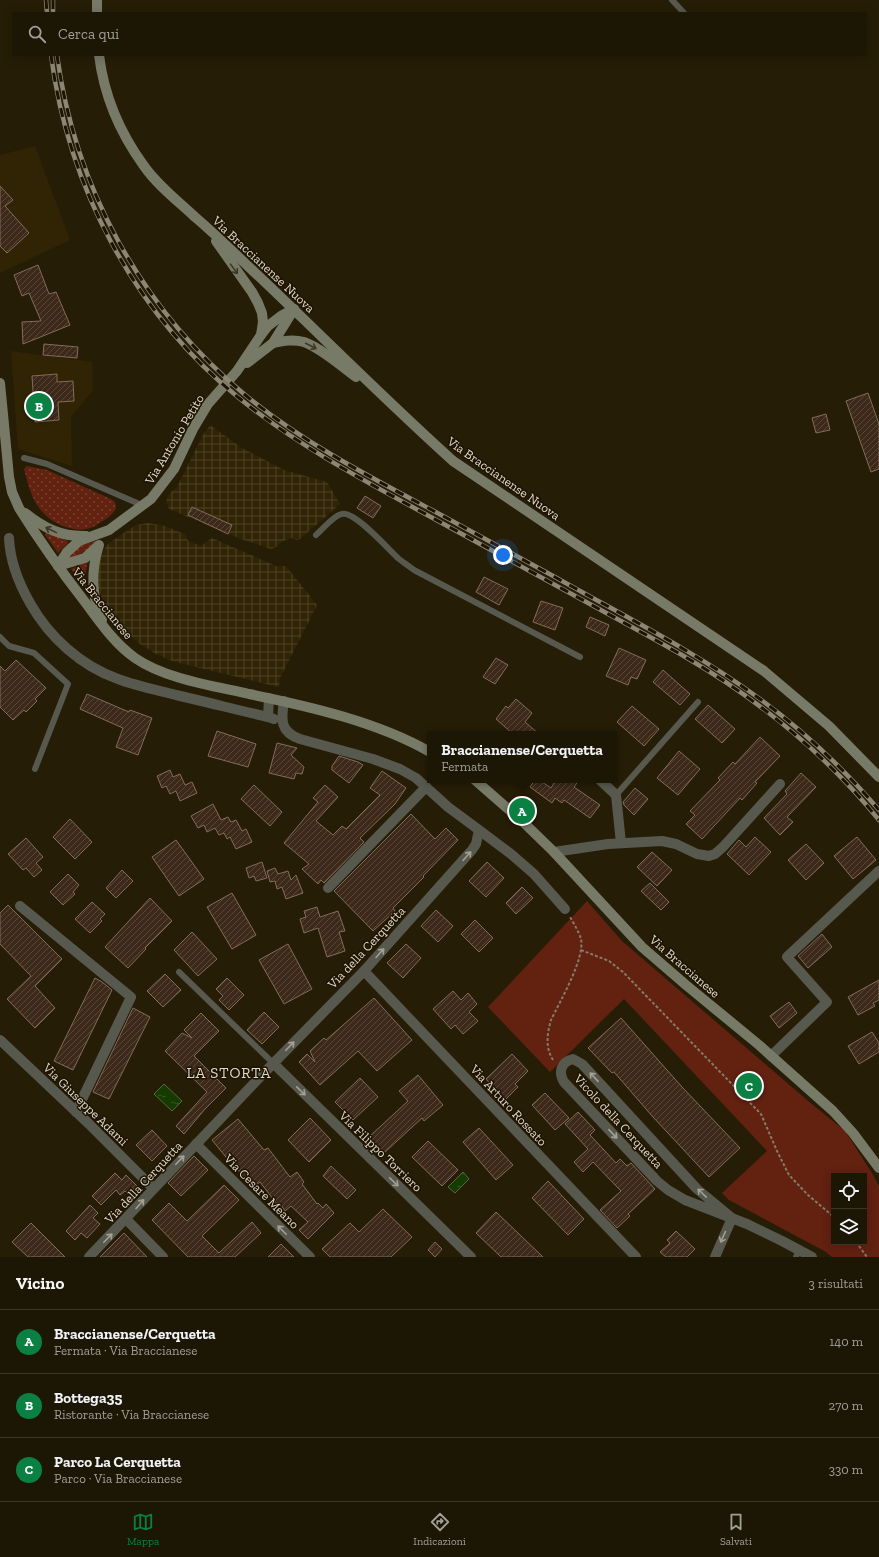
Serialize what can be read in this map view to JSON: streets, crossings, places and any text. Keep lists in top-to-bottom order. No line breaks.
{"streets":{"street":["Via Braccianense Nuova","Via Antonio Petito","Via Braccianese","Via della Cerquetta","Via Giuseppe Adami","Via Arturo Rossato","Vicolo della Cerquetta","Via Filippo Torriero","Via Cesare Meano"]},"crossings":[["Via Braccianense Nuova","Via Antonio Petito"],["Via Antonio Petito","Via Braccianese"],["Via della Cerquetta","Via Giuseppe Adami"],["Via della Cerquetta","Via Arturo Rossato"],["Via della Cerquetta","Via Filippo Torriero"],["Via della Cerquetta","Via Cesare Meano"]],"one_way":["Via della Cerquetta","Via Filippo Torriero","Via Cesare Meano"],"districts":["LA STORTA"],"page":{"search":"Cerca qui","pins":["B","A","C"],"popup":["Braccianense/Cerquetta","Fermata"],"heading":["Vicino","3 risultati"],"list":[{"mark":"A","name":"Braccianense/Cerquetta","note":"Fermata · Via Braccianese","value":"140 m"},{"mark":"B","name":"Bottega35","note":"Ristorante · Via Braccianese","value":"270 m"},{"mark":"C","name":"Parco La Cerquetta","note":"Parco · Via Braccianese","value":"330 m"}],"nav":["Mappa","Indicazioni","Salvati"]}}
